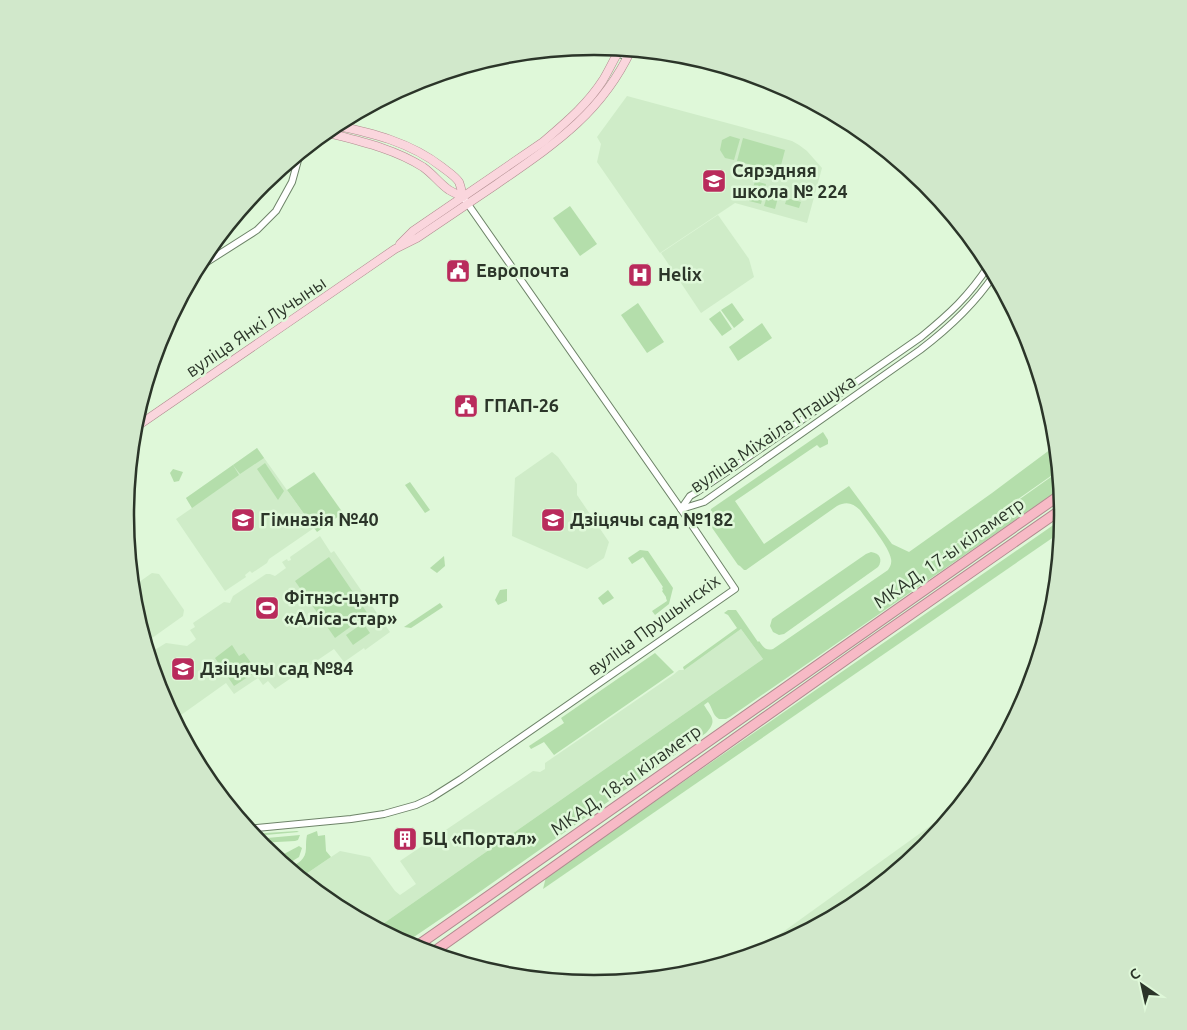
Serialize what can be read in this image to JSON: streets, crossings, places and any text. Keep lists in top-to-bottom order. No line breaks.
{"streets":{"highway":["МКАД, 17-ы кіламетр","МКАД, 18-ы кіламетр"],"main road":["вуліца Янкі Лучыны"],"street":["вуліца Міхаіла Пташука","вуліца Прушынскіх"]},"crossings":[["вуліца Янкі Лучыны","вуліца Прушынскіх"],["вуліца Міхаіла Пташука","вуліца Прушынскіх"],["МКАД, 17-ы кіламетр","МКАД, 18-ы кіламетр"]],"places":{"school or university":["Сярэдняя школа № 224","Гімназія №40","Дзіцячы сад №182","Дзіцячы сад №84"],"public building":["Европочта","ГПАП-26"],"hospital":["Helix"],"sports":["Фітнэс-цэнтр «Аліса-стар»"],"building":["БЦ «Портал»"]},"north":"top left"}
